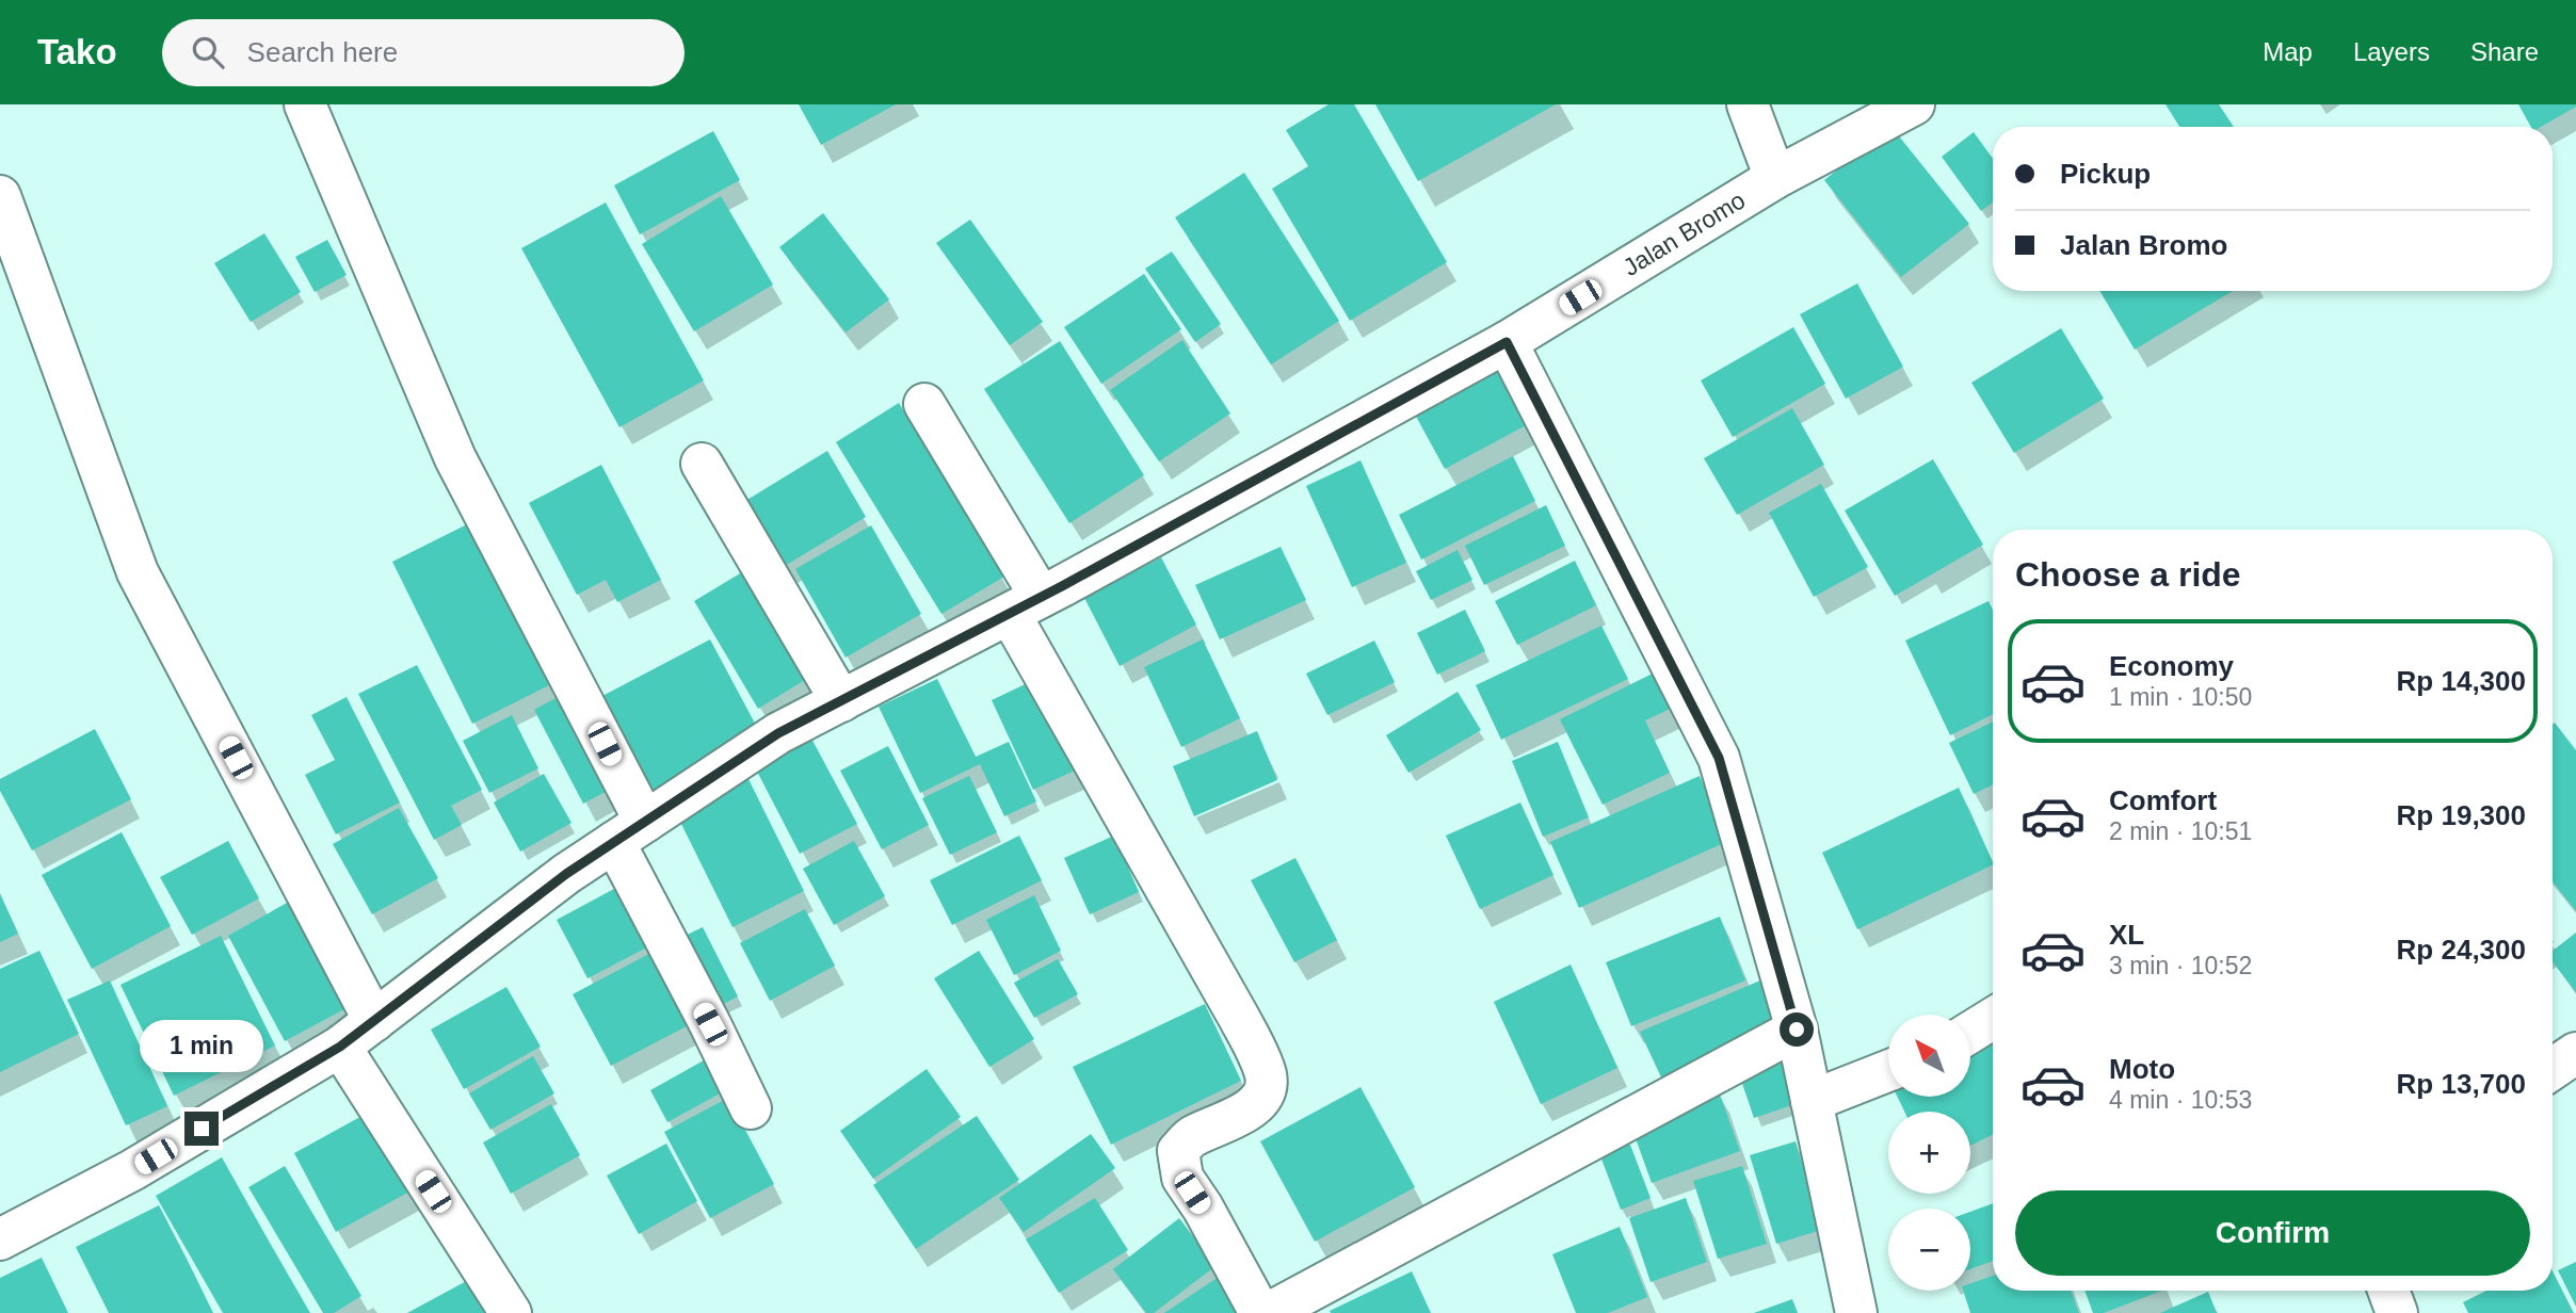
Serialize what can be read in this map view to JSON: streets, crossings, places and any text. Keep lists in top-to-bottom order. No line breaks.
{"streets":{"street":["Jalan Bromo"]},"north":"top left","page":{"header":"Tako","search":"Search here","nav":["Map","Layers","Share"],"banner":["Pickup","Jalan Bromo"],"heading":"Choose a ride","list":[{"name":"Economy","note":"1 min · 10:50","value":"Rp 14,300"},{"name":"Comfort","note":"2 min · 10:51","value":"Rp 19,300"},{"name":"XL","note":"3 min · 10:52","value":"Rp 24,300"},{"name":"Moto","note":"4 min · 10:53","value":"Rp 13,700"}],"map_buttons":["+","−"],"bubble":"1 min","buttons":"Confirm"}}
